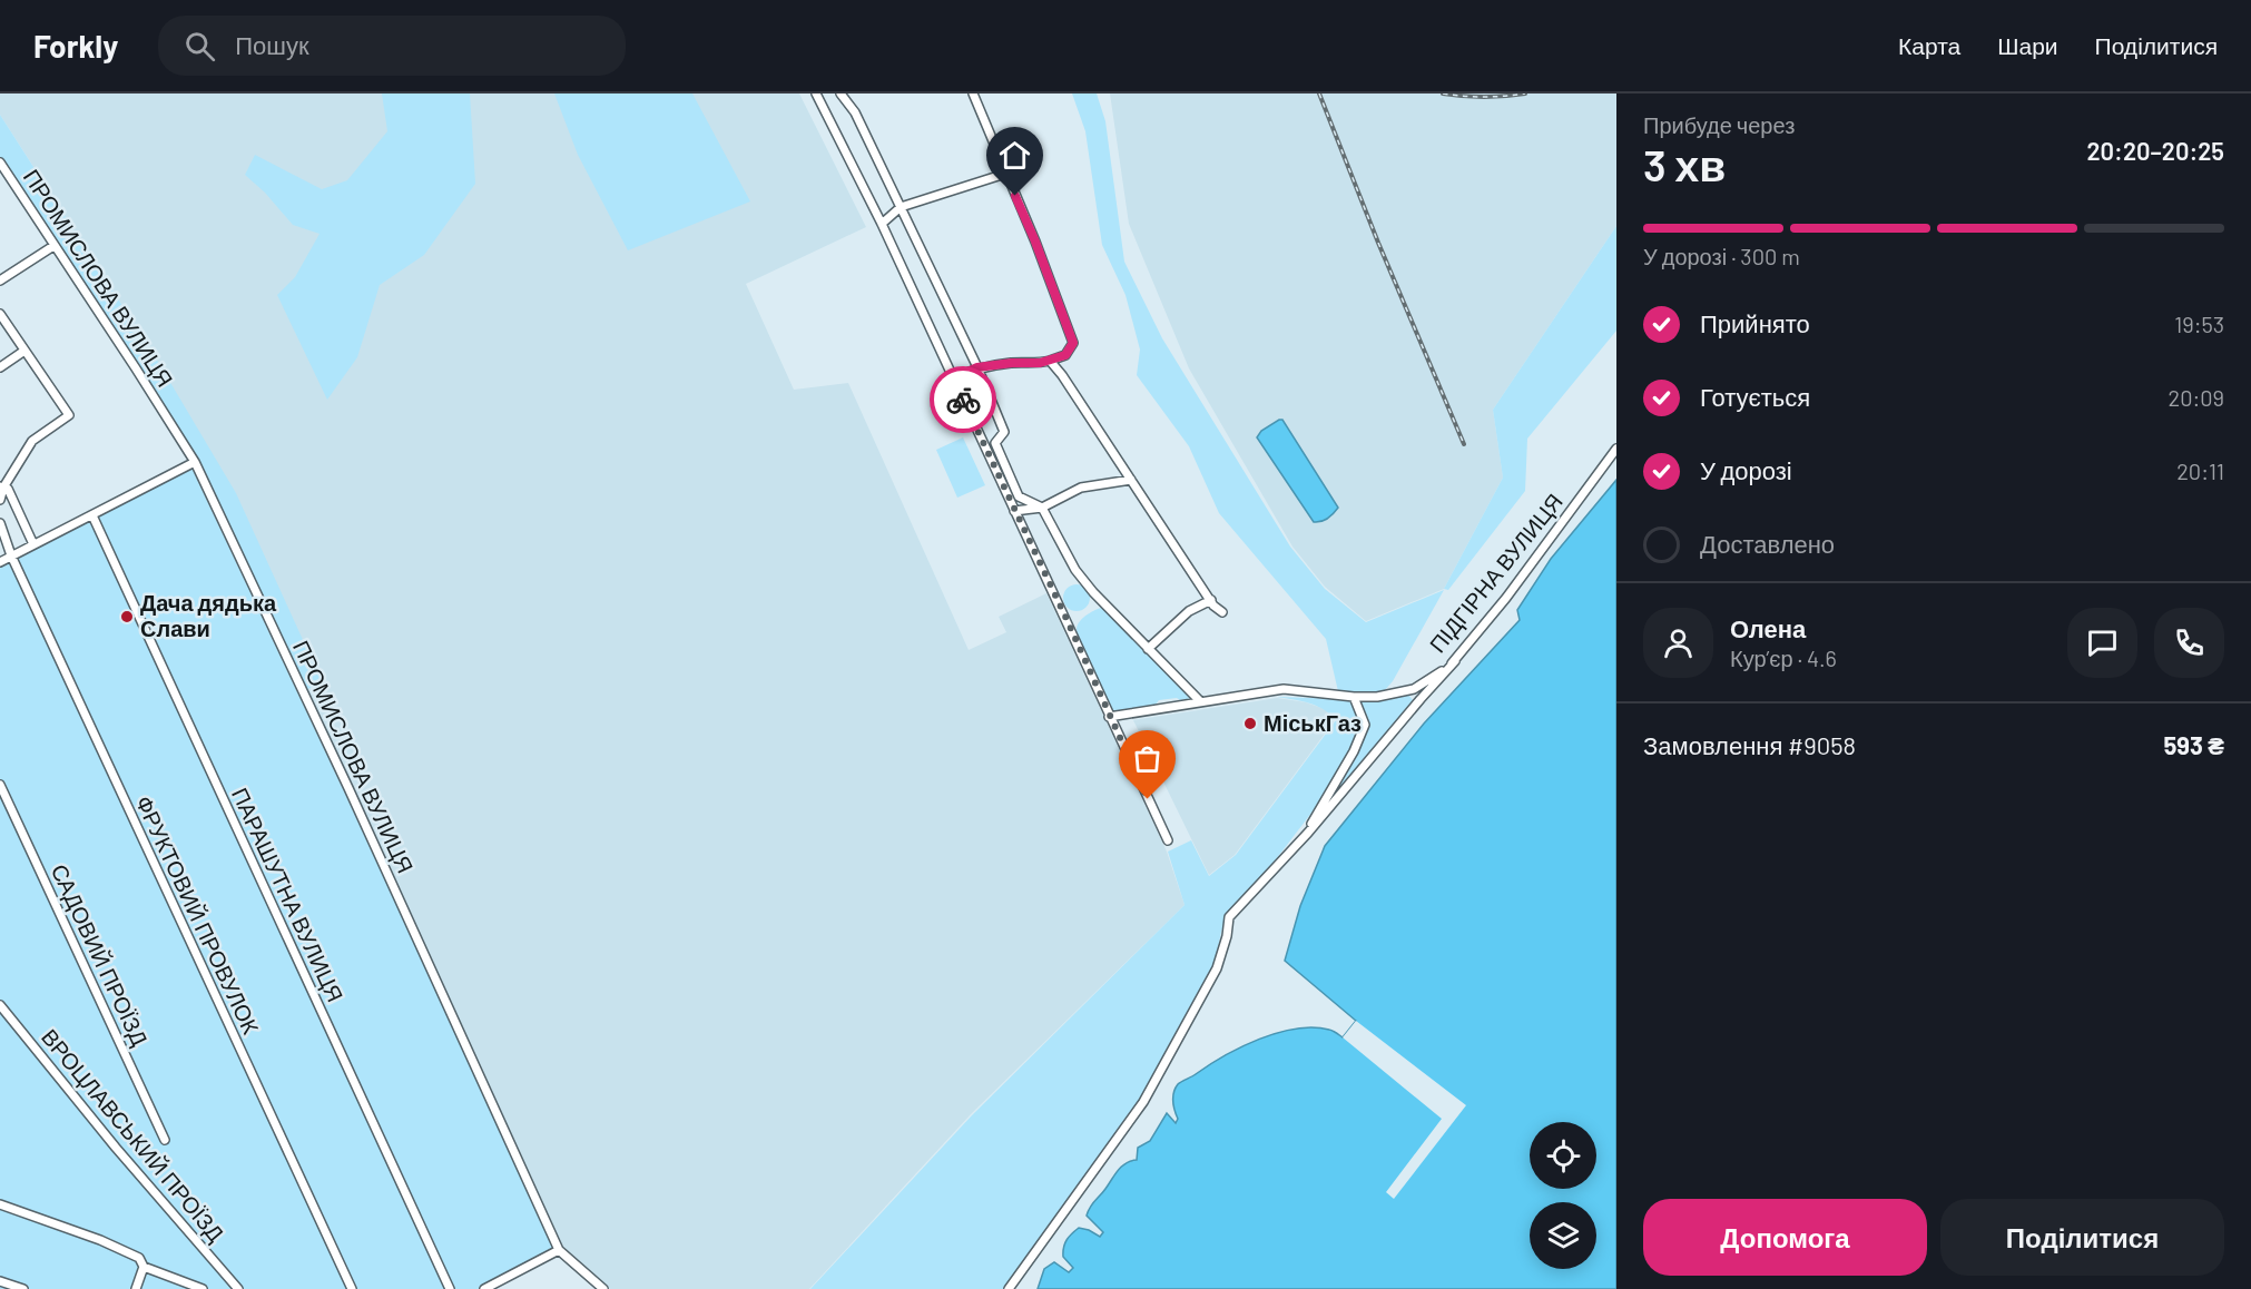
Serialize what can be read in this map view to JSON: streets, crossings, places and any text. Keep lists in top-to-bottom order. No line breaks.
{"streets":{"street":["ПРОМИСЛОВА ВУЛИЦЯ","ПІДГІРНА ВУЛИЦЯ","ПАРАШУТНА ВУЛИЦЯ","ФРУКТОВИЙ ПРОВУЛОК","САДОВИЙ ПРОЇЗД","ВРОЦЛАВСЬКИЙ ПРОЇЗД"]},"places":["Дача дядька Слави","МіськГаз"],"page":{"header":"Forkly","search":"Пошук","nav":["Карта","Шари","Поділитися"],"heading":["3 хв","Прибуде через","20:20–20:25"],"panel":["Олена","Кур’єр · 4.6","Замовлення #9058","593 ₴"],"bar":"У дорозі · 300 m","list":[["Прийнято","19:53"],["Готується","20:09"],["У дорозі","20:11"],"Доставлено"],"buttons":["Допомога","Поділитися"]}}
